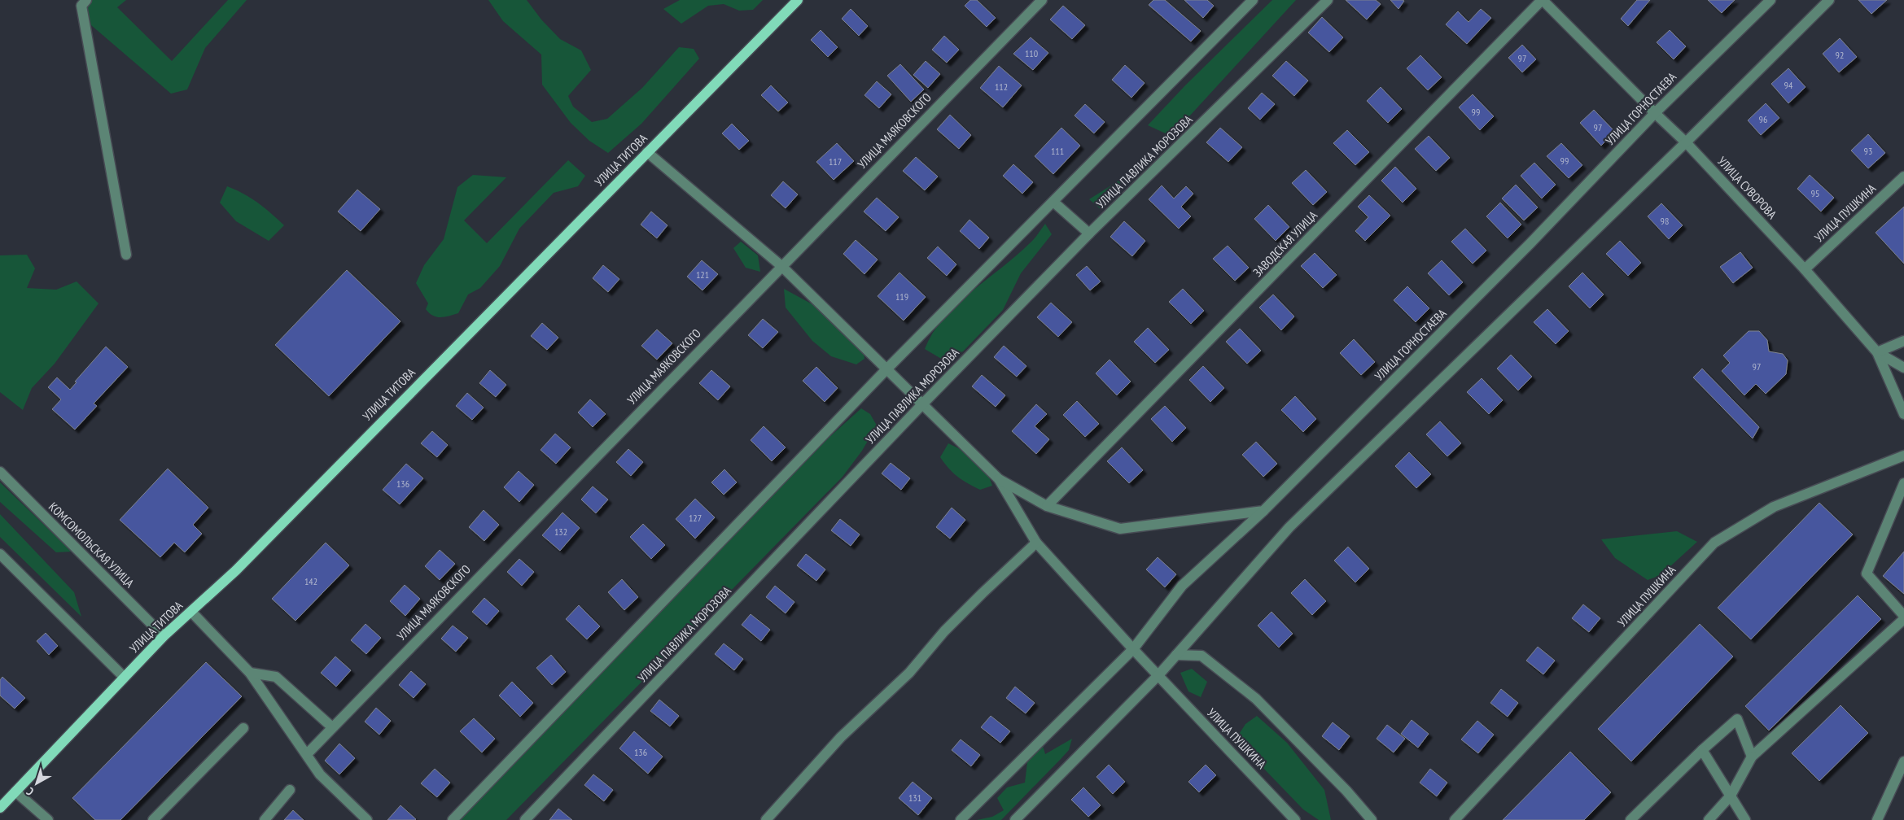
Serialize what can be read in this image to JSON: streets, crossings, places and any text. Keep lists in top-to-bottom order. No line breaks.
{"streets":{"main road":["УЛИЦА ТИТОВА"],"street":["УЛИЦА ГОРНОСТАЕВА","УЛИЦА МАЯКОВСКОГО","УЛИЦА ПАВЛИКА МОРОЗОВА","УЛИЦА СУВОРОВА","УЛИЦА ПУШКИНА","ЗАВОДСКАЯ УЛИЦА","КОМСОМОЛЬСКАЯ УЛИЦА"]},"crossings":[["УЛИЦА ГОРНОСТАЕВА","УЛИЦА СУВОРОВА"],["УЛИЦА ГОРНОСТАЕВА","УЛИЦА ПУШКИНА"],["УЛИЦА ТИТОВА","КОМСОМОЛЬСКАЯ УЛИЦА"],["УЛИЦА СУВОРОВА","УЛИЦА ПУШКИНА"],["УЛИЦА СУВОРОВА","ЗАВОДСКАЯ УЛИЦА"]],"house_numbers":["110","92","97","94","112","99","96","97","111","93","99","117","95","98","121","119","97","136","127","132","142","136","131"],"north":"bottom left"}
